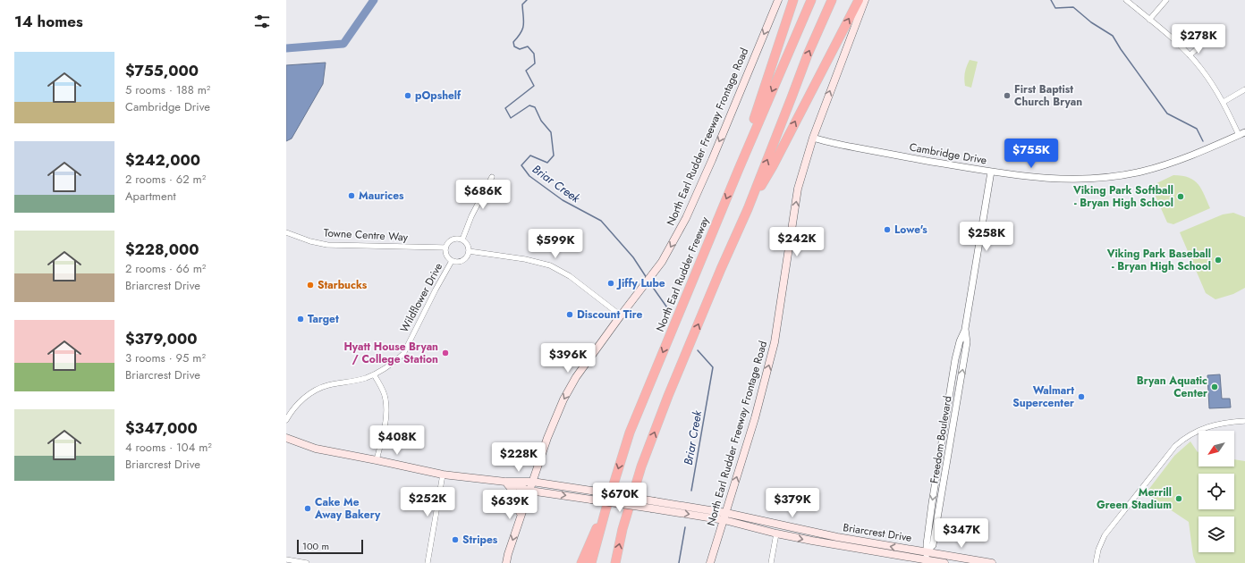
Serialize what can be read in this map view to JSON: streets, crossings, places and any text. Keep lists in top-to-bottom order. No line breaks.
{"streets":{"highway":["North Earl Rudder Freeway"],"main road":["North Earl Rudder Freeway Frontage Road","Briarcrest Drive"],"street":["Cambridge Drive","Towne Centre Way","Wildflower Drive","Freedom Boulevard"]},"crossings":[["North Earl Rudder Freeway Frontage Road","Cambridge Drive"],["North Earl Rudder Freeway Frontage Road","Briarcrest Drive"],["Cambridge Drive","Freedom Boulevard"],["Towne Centre Way","Wildflower Drive"],["Freedom Boulevard","Briarcrest Drive"]],"water":["Briar Creek"],"places":["pOpshelf","First Baptist Church Bryan","Maurices","Viking Park Softball - Bryan High School","Lowe's","Viking Park Baseball - Bryan High School","Jiffy Lube","Starbucks","Discount Tire","Target","Hyatt House Bryan / College Station","Bryan Aquatic Center","Walmart Supercenter","Merrill Green Stadium","Cake Me Away Bakery","Stripes"],"scale_bar":"100 m","north":"bottom left","page":{"heading":"14 homes","price":["$278K","$755K","$686K","$258K","$242K","$599K","$396K","$408K","$228K","$670K","$252K","$379K","$639K","$347K"],"list":[{"name":"$755,000","note":"5 rooms · 188 m² · Cambridge Drive"},{"name":"$242,000","note":"2 rooms · 62 m² · Apartment"},{"name":"$228,000","note":"2 rooms · 66 m² · Briarcrest Drive"},{"name":"$379,000","note":"3 rooms · 95 m² · Briarcrest Drive"},{"name":"$347,000","note":"4 rooms · 104 m² · Briarcrest Drive"}],"scale":"100 m"}}
